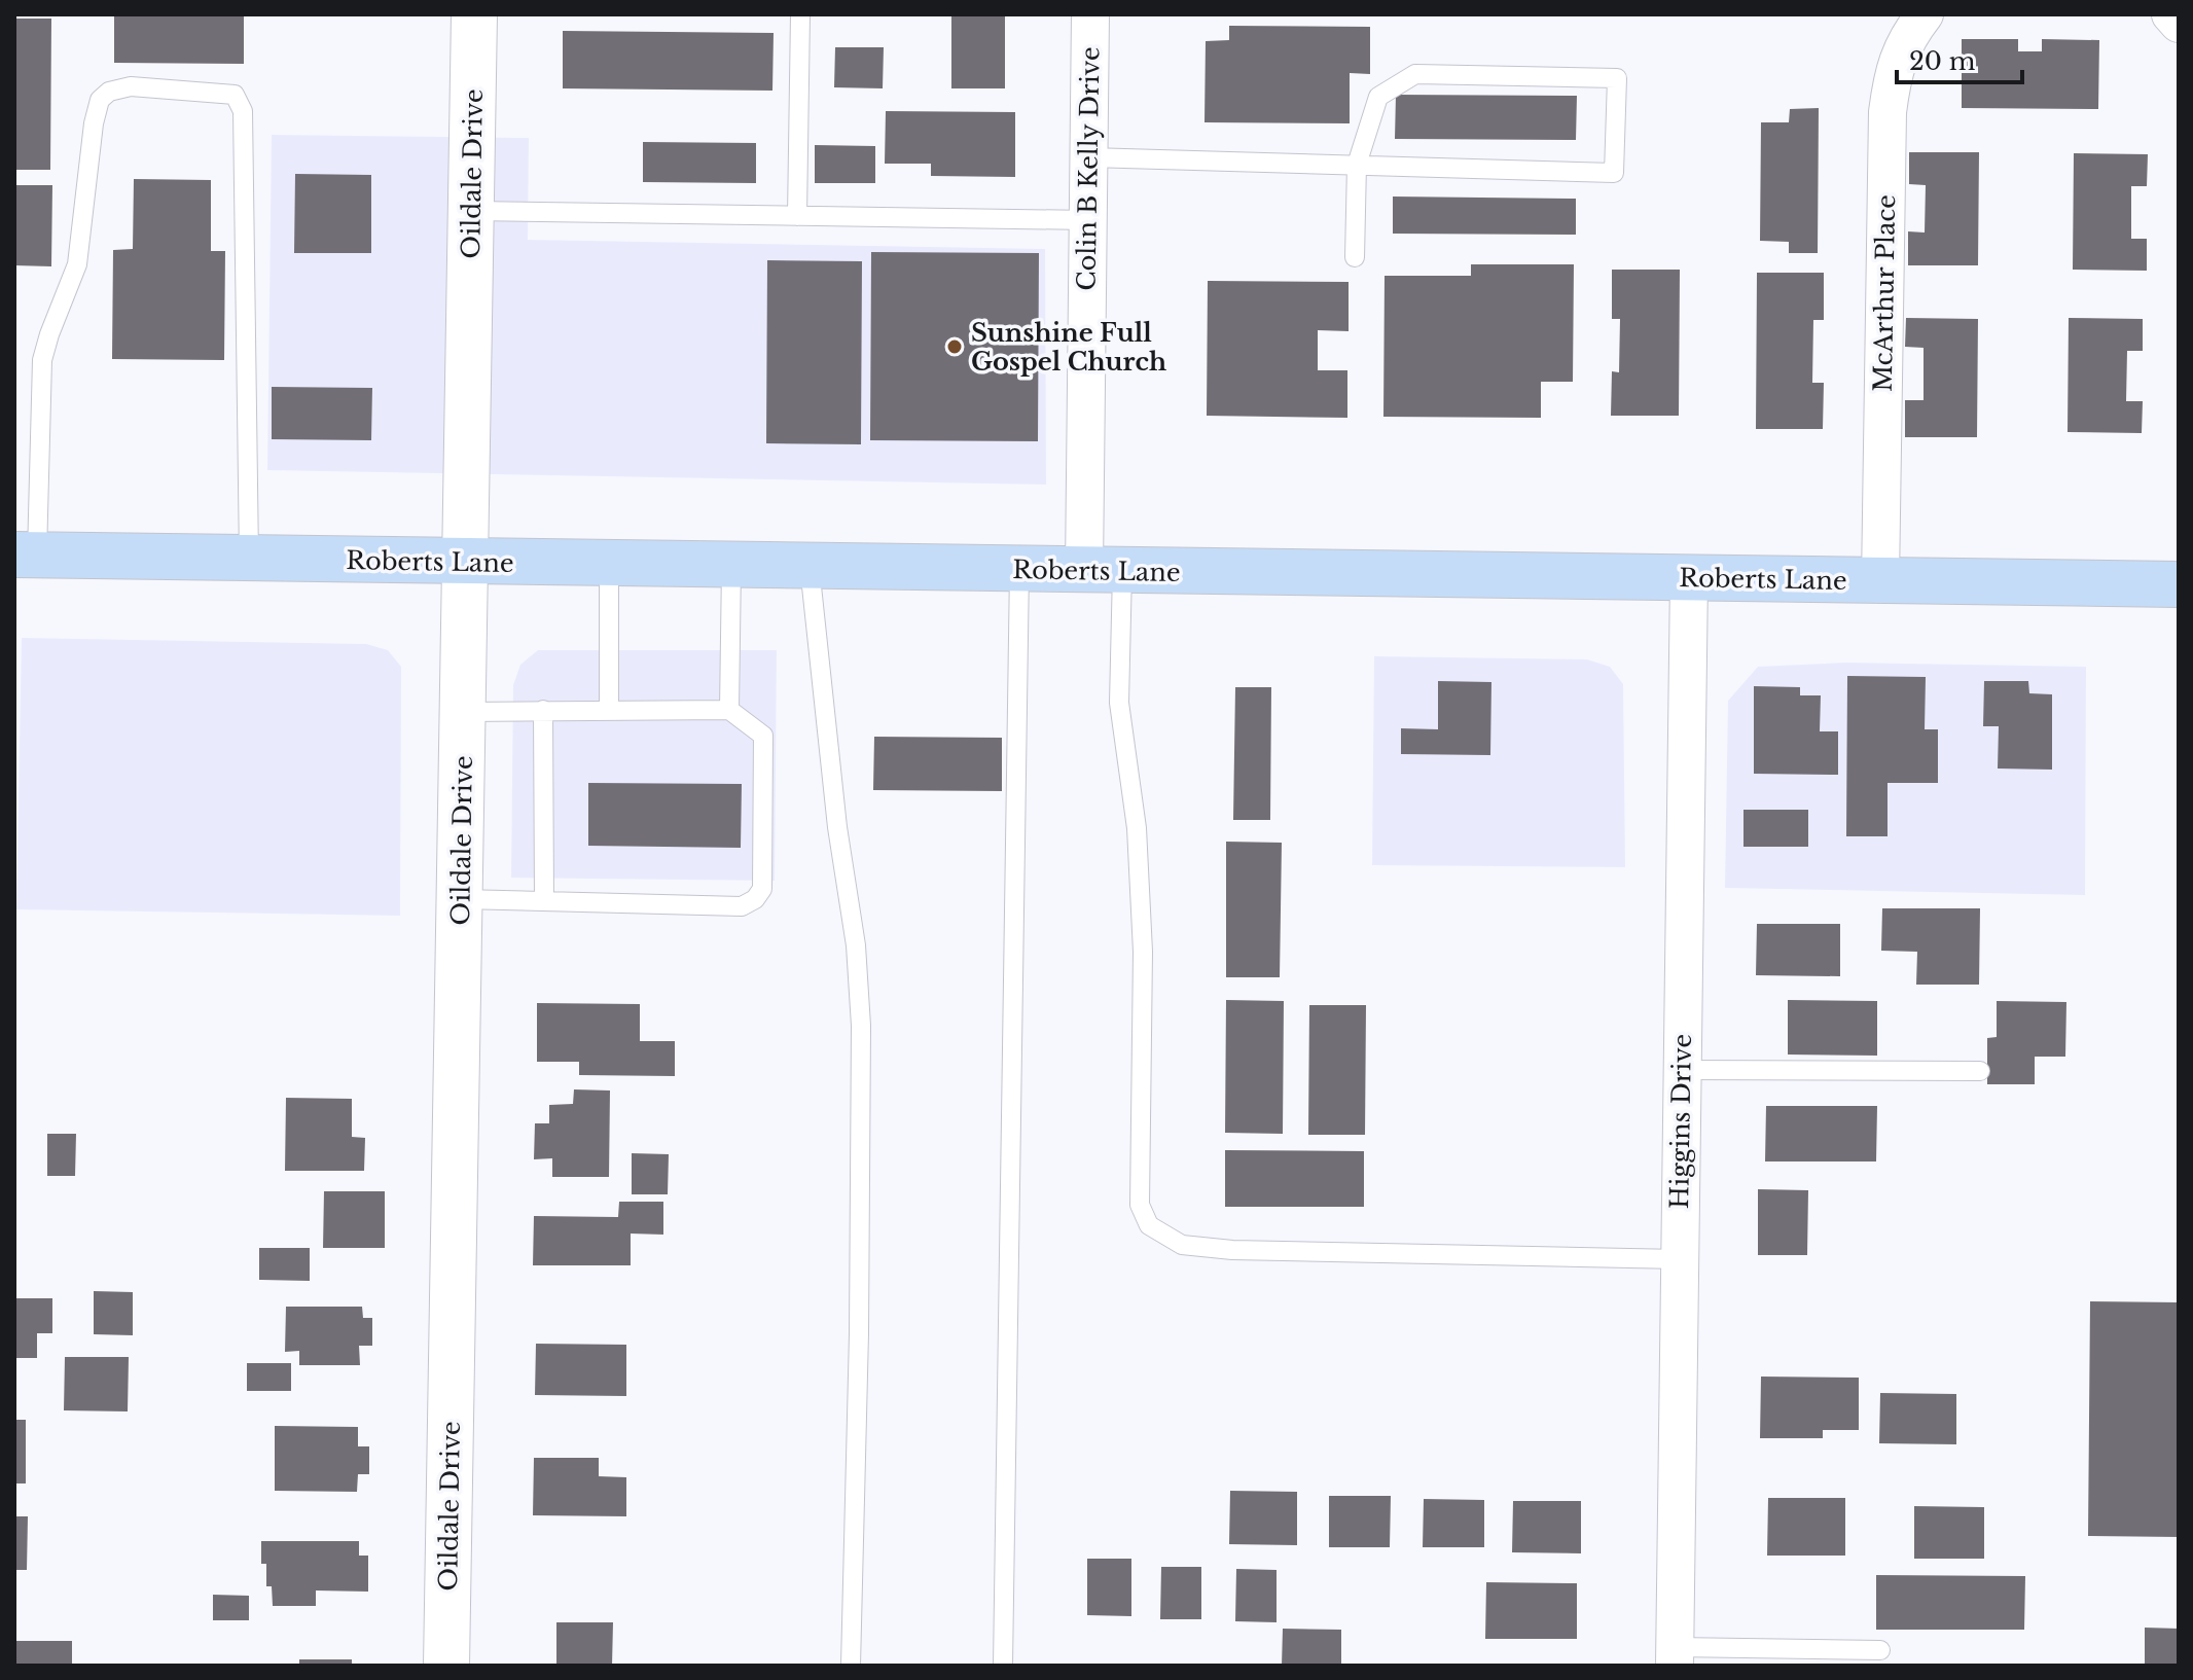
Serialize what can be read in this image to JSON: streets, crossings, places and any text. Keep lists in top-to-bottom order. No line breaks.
{"streets":{"main road":["Roberts Lane"],"street":["Colin B Kelly Drive","Oildale Drive","McArthur Place","Higgins Drive"]},"crossings":[["Colin B Kelly Drive","Roberts Lane"],["Oildale Drive","Roberts Lane"],["McArthur Place","Roberts Lane"],["Roberts Lane","Higgins Drive"]],"places":["Sunshine Full Gospel Church"],"scale_bar":"20 m"}
